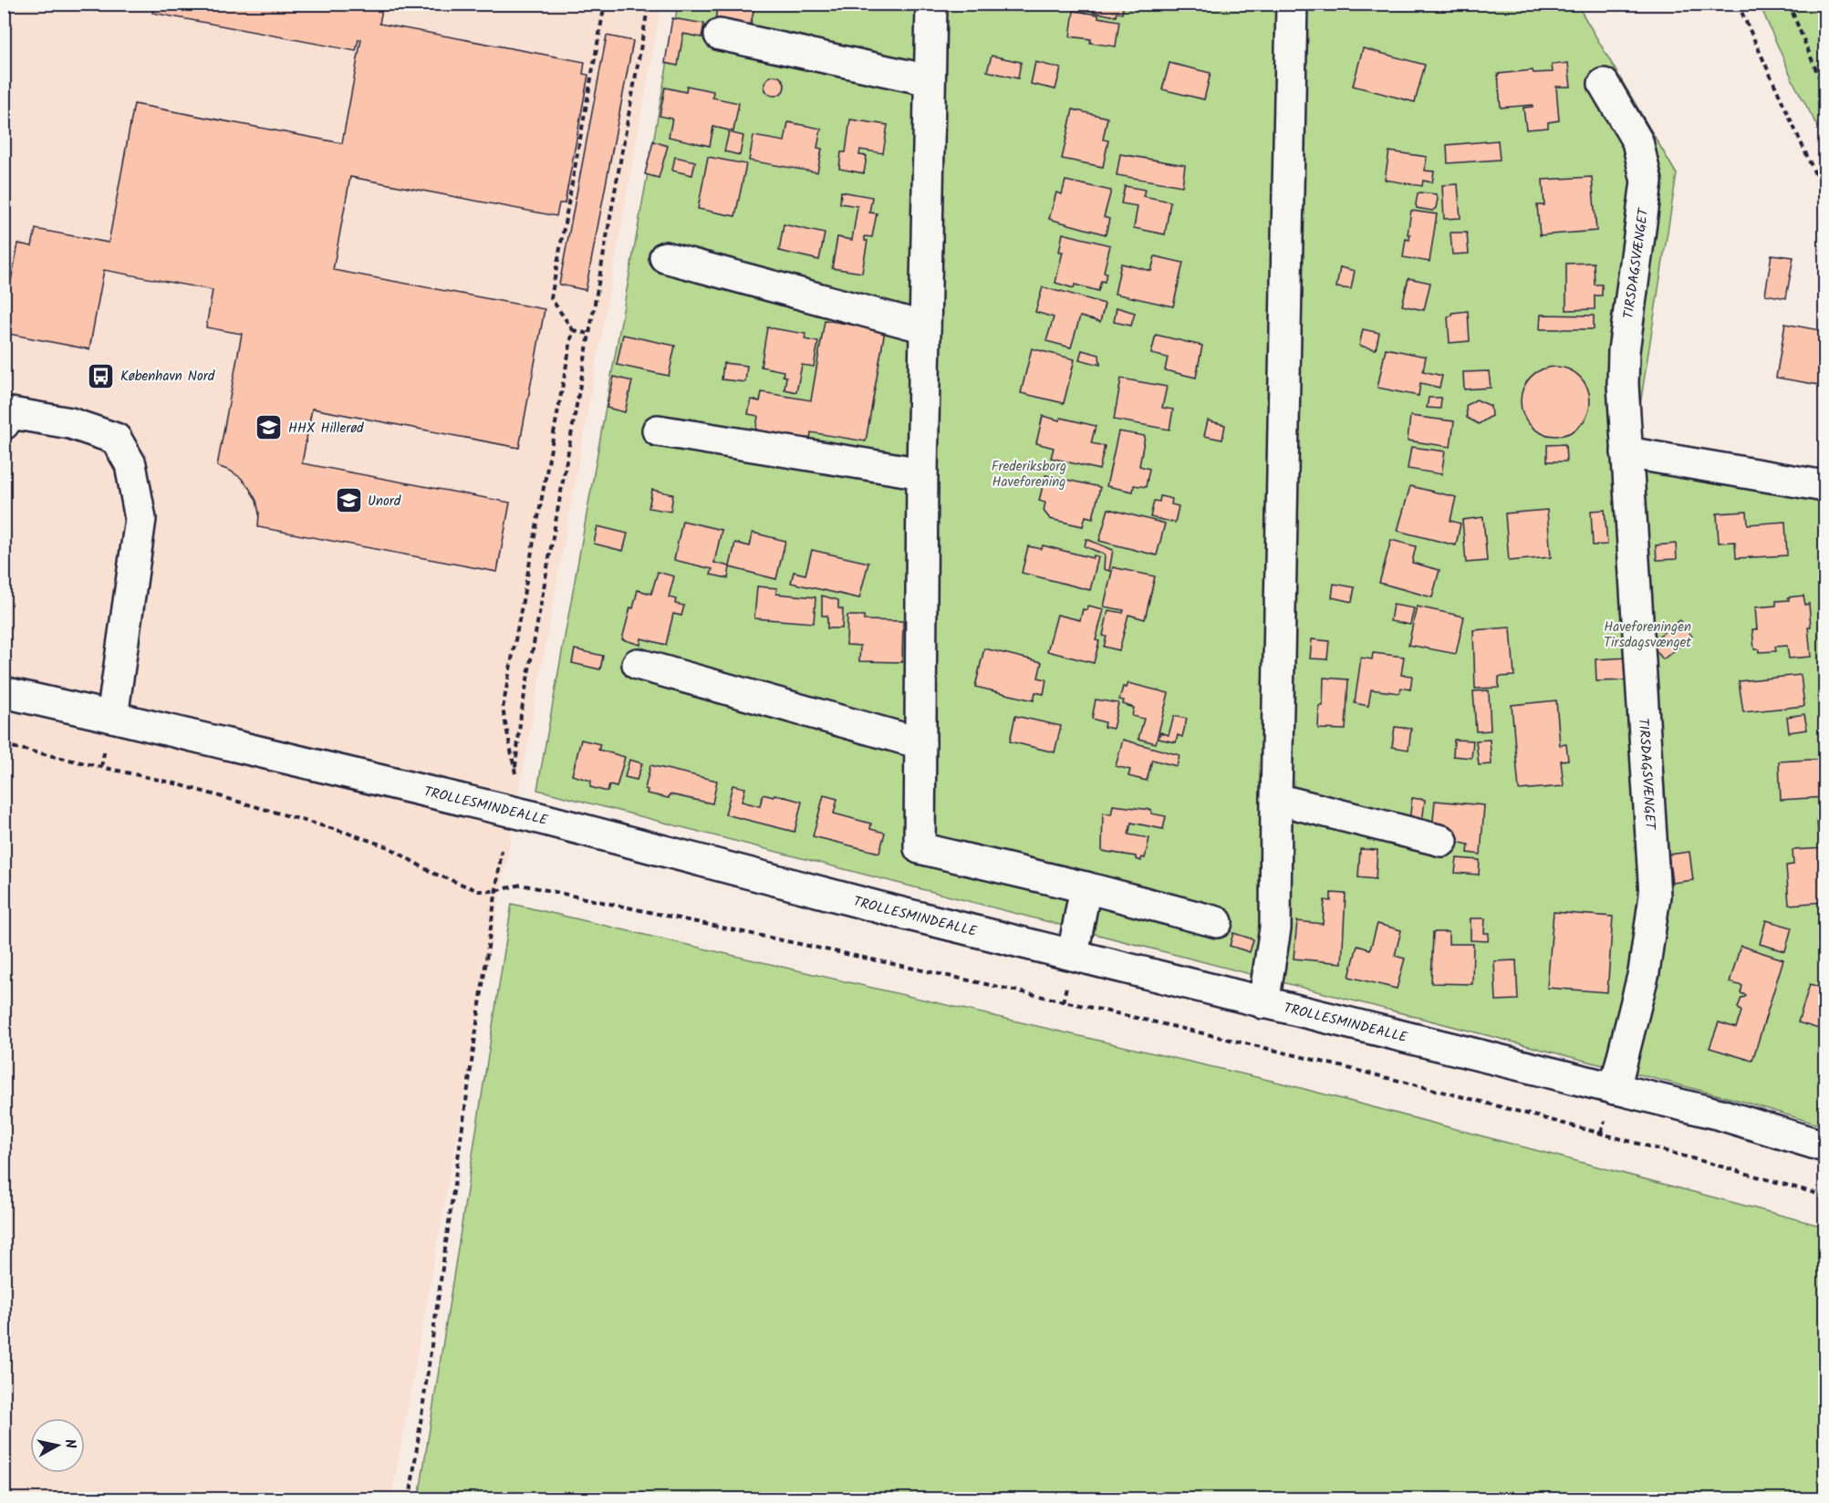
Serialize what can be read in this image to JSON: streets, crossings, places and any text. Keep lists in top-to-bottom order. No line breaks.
{"streets":{"street":["TIRSDAGSVÆNGET","TROLLESMINDEALLE"]},"crossings":[["TIRSDAGSVÆNGET","TROLLESMINDEALLE"]],"parks":["Frederiksborg Haveforening","Haveforeningen Tirsdagsvænget"],"places":{"bus stop":["København Nord"],"school or university":["HHX Hillerød","Unord"]},"north":"right"}
